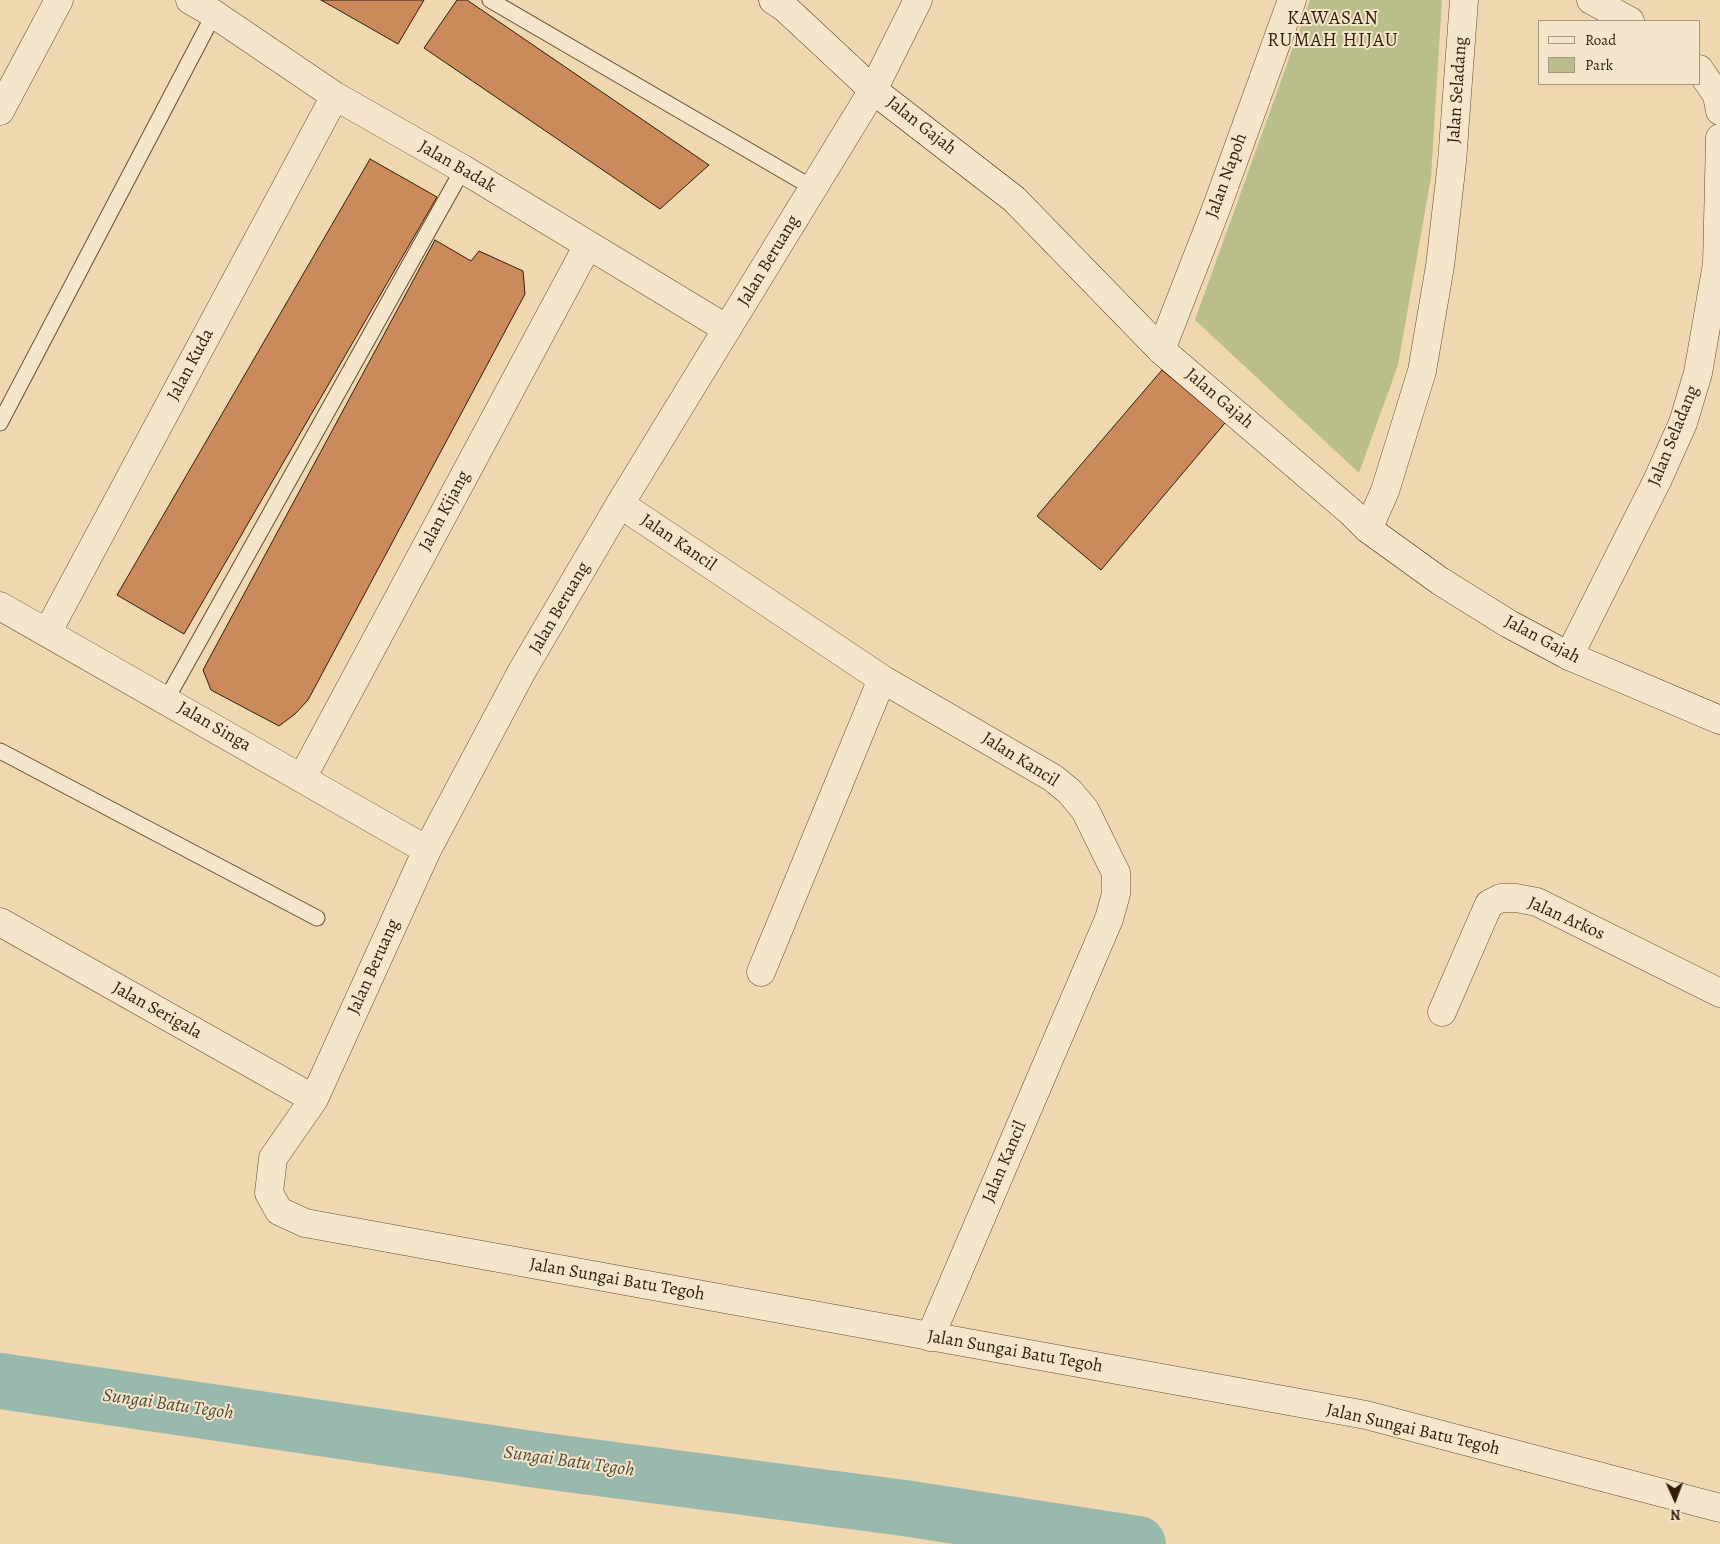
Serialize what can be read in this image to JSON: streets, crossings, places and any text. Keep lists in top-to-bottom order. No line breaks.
{"streets":{"street":["Jalan Seladang","Jalan Gajah","Jalan Badak","Jalan Napoh","Jalan Beruang","Jalan Kuda","Jalan Kijang","Jalan Kancil","Jalan Singa","Jalan Arkos","Jalan Serigala","Jalan Sungai Batu Tegoh"]},"crossings":[["Jalan Seladang","Jalan Gajah"],["Jalan Gajah","Jalan Napoh"],["Jalan Gajah","Jalan Beruang"],["Jalan Badak","Jalan Beruang"],["Jalan Badak","Jalan Kuda"],["Jalan Badak","Jalan Kijang"],["Jalan Beruang","Jalan Kancil"],["Jalan Beruang","Jalan Singa"],["Jalan Beruang","Jalan Serigala"],["Jalan Beruang","Jalan Sungai Batu Tegoh"],["Jalan Kuda","Jalan Singa"],["Jalan Kijang","Jalan Singa"],["Jalan Kancil","Jalan Sungai Batu Tegoh"]],"districts":["KAWASAN RUMAH HIJAU"],"water":["Sungai Batu Tegoh"],"legend":["Road","Park"],"north":"bottom"}
